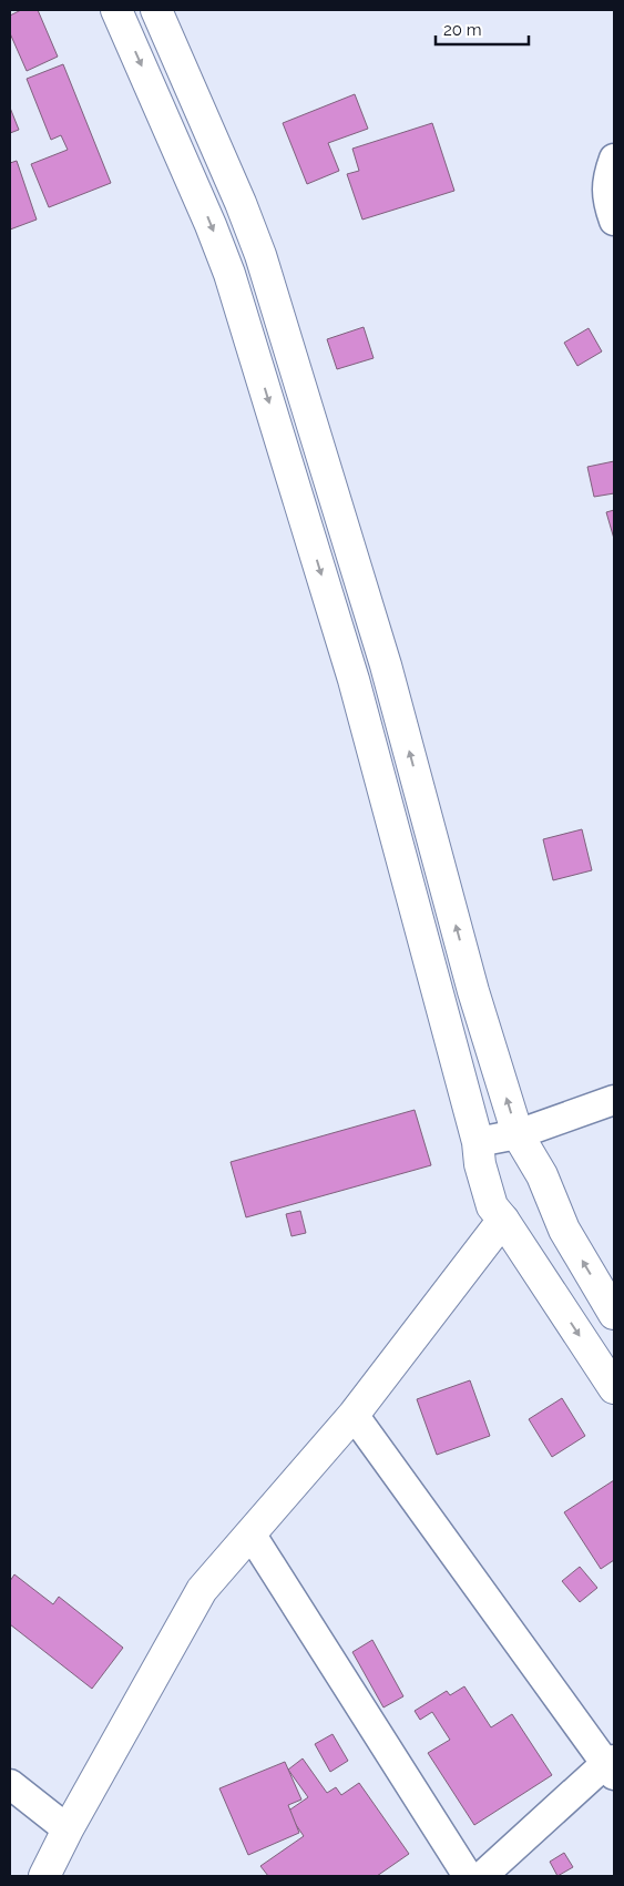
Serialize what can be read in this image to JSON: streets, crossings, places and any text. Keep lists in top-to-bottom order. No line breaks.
{"scale_bar":"20 m"}
